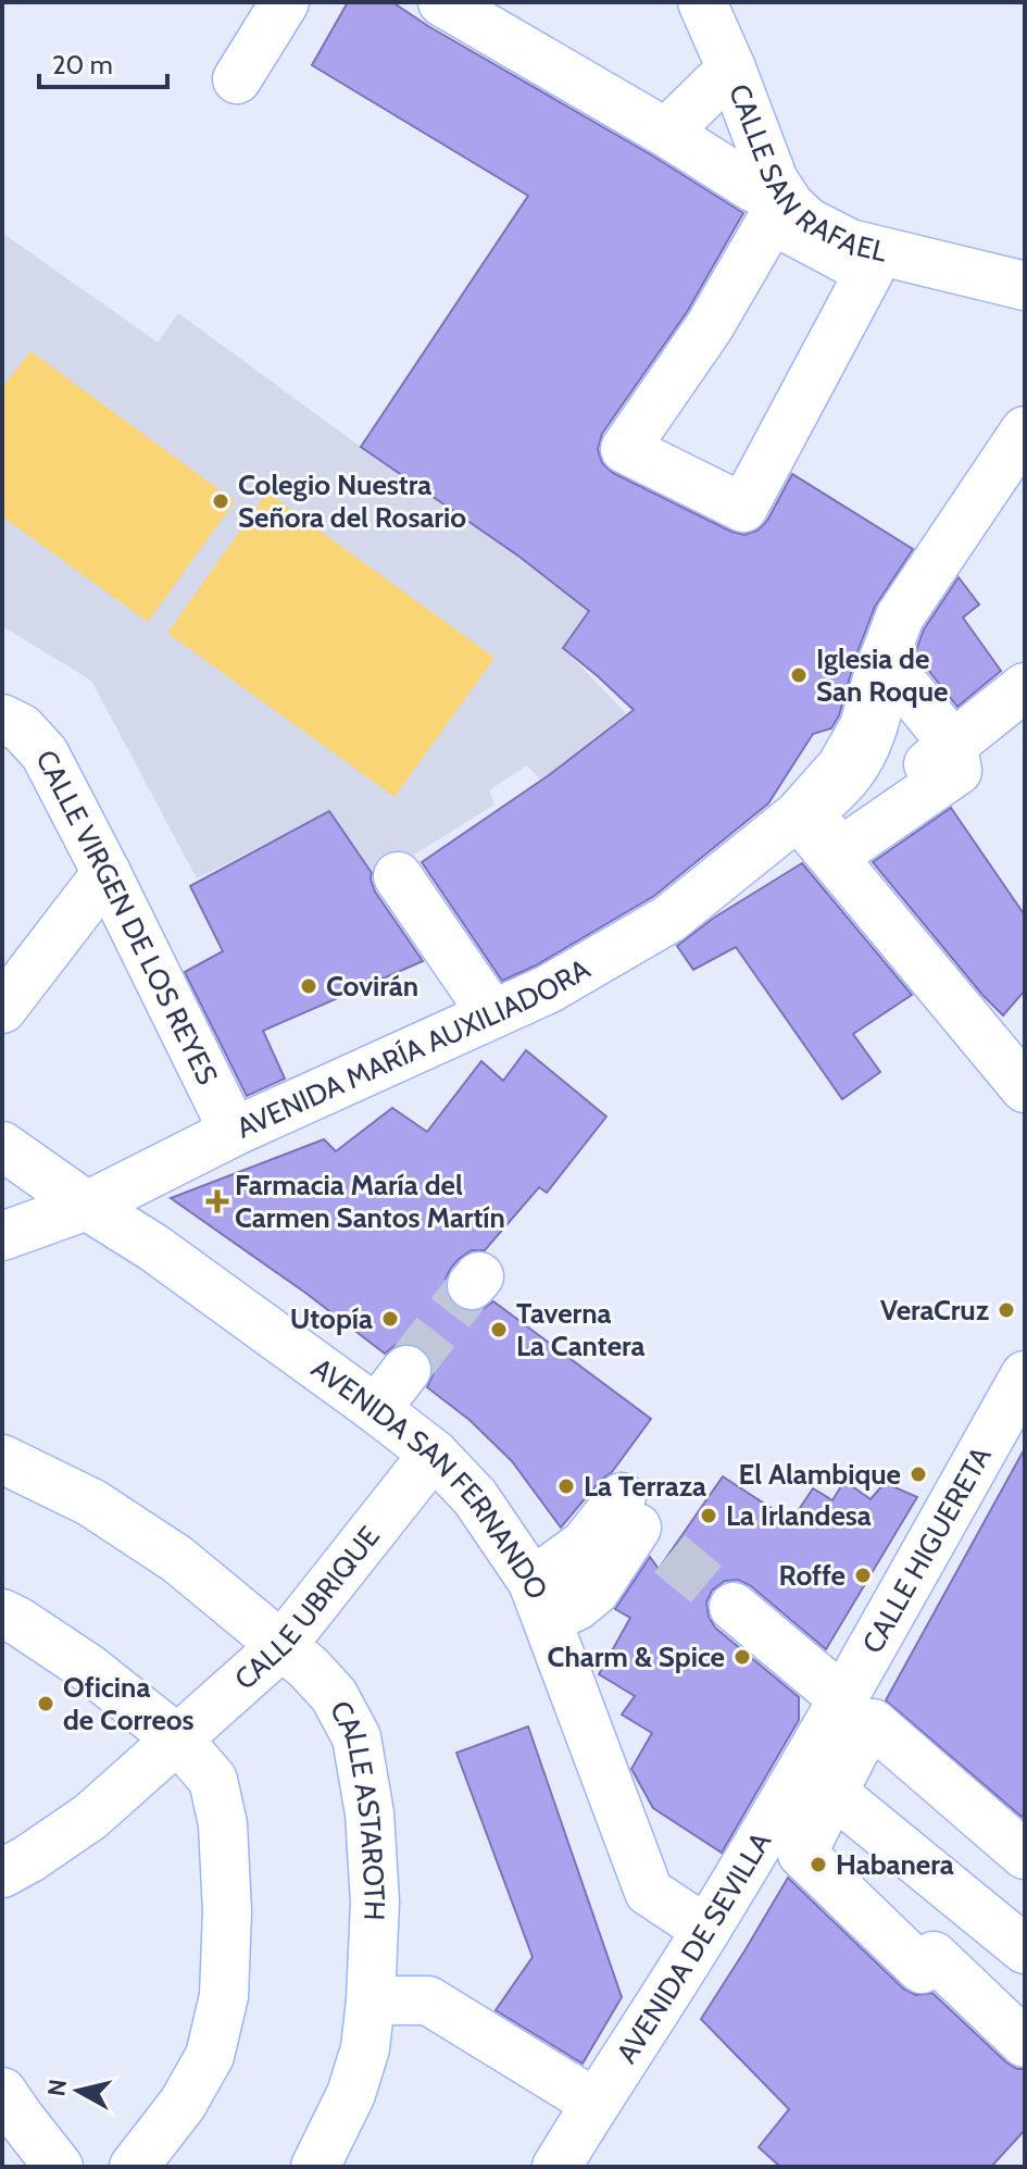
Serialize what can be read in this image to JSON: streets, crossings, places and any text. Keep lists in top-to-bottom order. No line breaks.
{"streets":{"street":["CALLE SAN RAFAEL","CALLE VIRGEN DE LOS REYES","AVENIDA MARÍA AUXILIADORA","AVENIDA SAN FERNANDO","CALLE HIGUERETA","CALLE UBRIQUE","CALLE ASTAROTH","AVENIDA DE SEVILLA"]},"crossings":[["CALLE VIRGEN DE LOS REYES","AVENIDA MARÍA AUXILIADORA"],["AVENIDA MARÍA AUXILIADORA","AVENIDA SAN FERNANDO"],["AVENIDA SAN FERNANDO","CALLE UBRIQUE"],["AVENIDA SAN FERNANDO","AVENIDA DE SEVILLA"],["CALLE HIGUERETA","AVENIDA DE SEVILLA"],["CALLE UBRIQUE","CALLE ASTAROTH"]],"places":{"other":["Colegio Nuestra Señora del Rosario","Iglesia de San Roque","Covirán","VeraCruz","Utopía","Taverna La Cantera","El Alambique","La Terraza","La Irlandesa","Roffe","Charm & Spice","Oficina de Correos","Habanera"],"health":["Farmacia María del Carmen Santos Martín"]},"scale_bar":"20 m","north":"left"}
